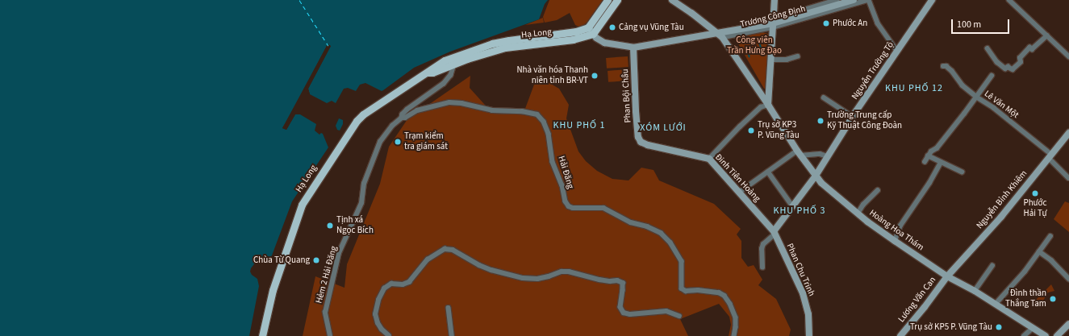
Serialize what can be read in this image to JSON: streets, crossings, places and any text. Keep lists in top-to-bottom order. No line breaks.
{"streets":{"main road":["Trương Công Định","Hạ Long","Nguyễn Trường Tộ","Phan Bội Châu","Đinh Tiên Hoàng","Nguyễn Bỉnh Khiêm","Hoàng Hoa Thám","Phan Chu Trinh","Lương Văn Can"],"street":["Lê Văn Một","Hải Đăng","Hẻm 2 Hải Đăng"]},"crossings":[["Trương Công Định","Hạ Long"],["Trương Công Định","Phan Bội Châu"],["Trương Công Định","Hoàng Hoa Thám"],["Nguyễn Trường Tộ","Đinh Tiên Hoàng"],["Nguyễn Trường Tộ","Hoàng Hoa Thám"],["Nguyễn Trường Tộ","Phan Chu Trinh"],["Phan Bội Châu","Đinh Tiên Hoàng"],["Lê Văn Một","Nguyễn Bỉnh Khiêm"],["Hải Đăng","Hẻm 2 Hải Đăng"],["Đinh Tiên Hoàng","Phan Chu Trinh"],["Nguyễn Bỉnh Khiêm","Hoàng Hoa Thám"],["Nguyễn Bỉnh Khiêm","Lương Văn Can"],["Hoàng Hoa Thám","Lương Văn Can"]],"districts":["KHU PHỐ 12","KHU PHỐ 1","XÓM LƯỚI","KHU PHỐ 3"],"parks":["Công viên Trần Hưng Đạo"],"places":["Phước An","Cảng vụ Vũng Tàu","Nhà văn hóa Thanh niên tỉnh BR-VT","Trường Trung cấp Kỹ Thuật Công Đoàn","Trụ sở KP3 P. Vũng Tàu","Trạm kiểm tra giám sát","Phước Hải Tự","Tịnh xá Ngọc Bích","Chùa Từ Quang","Đình thần Thắng Tam","Trụ sở KP5 P. Vũng Tàu"],"scale_bar":"100 m"}
